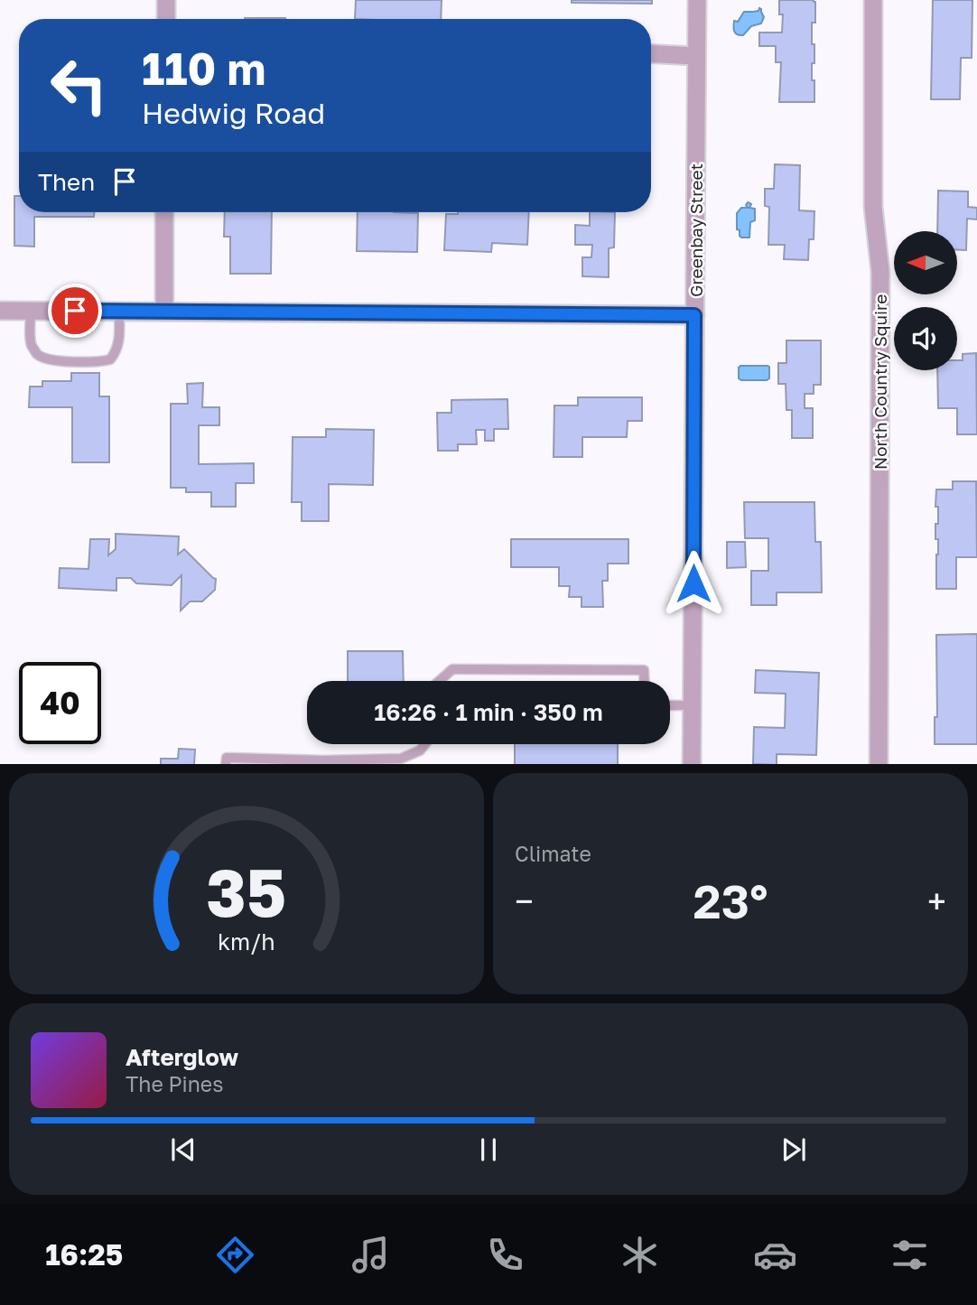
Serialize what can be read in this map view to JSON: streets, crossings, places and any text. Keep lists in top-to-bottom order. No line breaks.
{"streets":{"street":["Greenbay Street","North Country Squire"]},"north":"left","page":{"turn":["110 m","Hedwig Road"],"then":"Then","limit":"40","trip":"16:26 · 1 min · 350 m","tile":"Climate","heat":["−","23°","+"],"song":["Afterglow","The Pines"],"tabs":"16:25","gauge":["35","km/h"]}}
